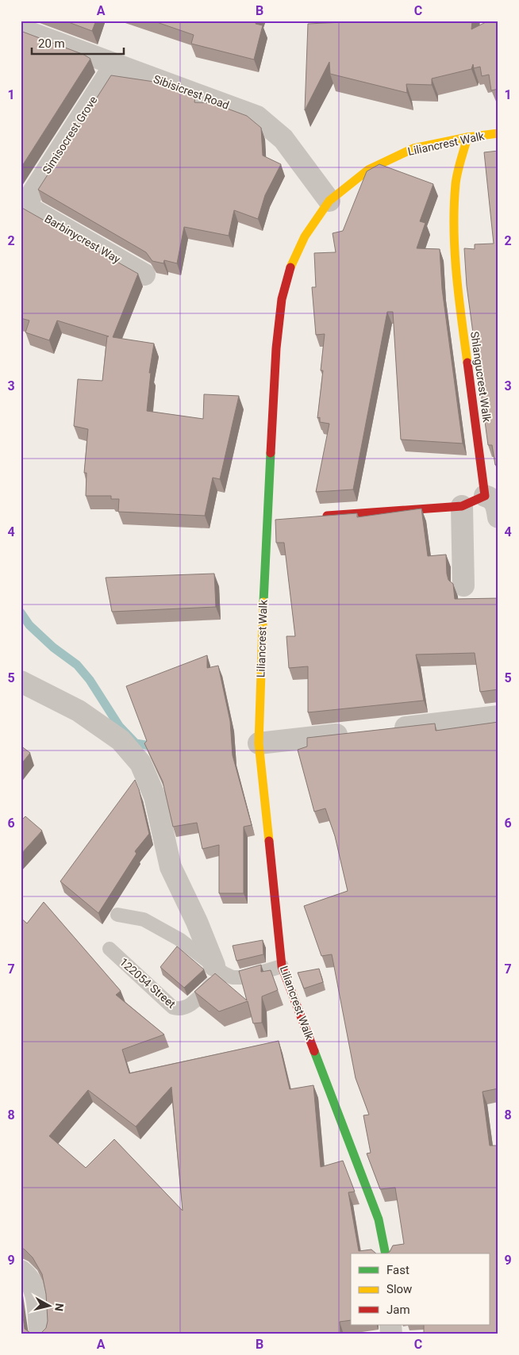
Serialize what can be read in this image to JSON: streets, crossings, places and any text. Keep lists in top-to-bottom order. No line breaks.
{"streets":{"street":["Sibisicrest Road","Simisocrest Grove","Liliancrest Walk","Barbinycrest Way","Shlangucrest Walk"],"lane":["122054 Street"]},"crossings":[["Sibisicrest Road","Simisocrest Grove"],["Sibisicrest Road","Liliancrest Walk"],["Simisocrest Grove","Barbinycrest Way"],["Liliancrest Walk","Shlangucrest Walk"]],"legend":["Fast","Slow","Jam"],"scale_bar":"20 m","north":"right","grid":{"columns":["A","B","C"],"rows":["1","2","3","4","5","6","7","8","9"]}}
